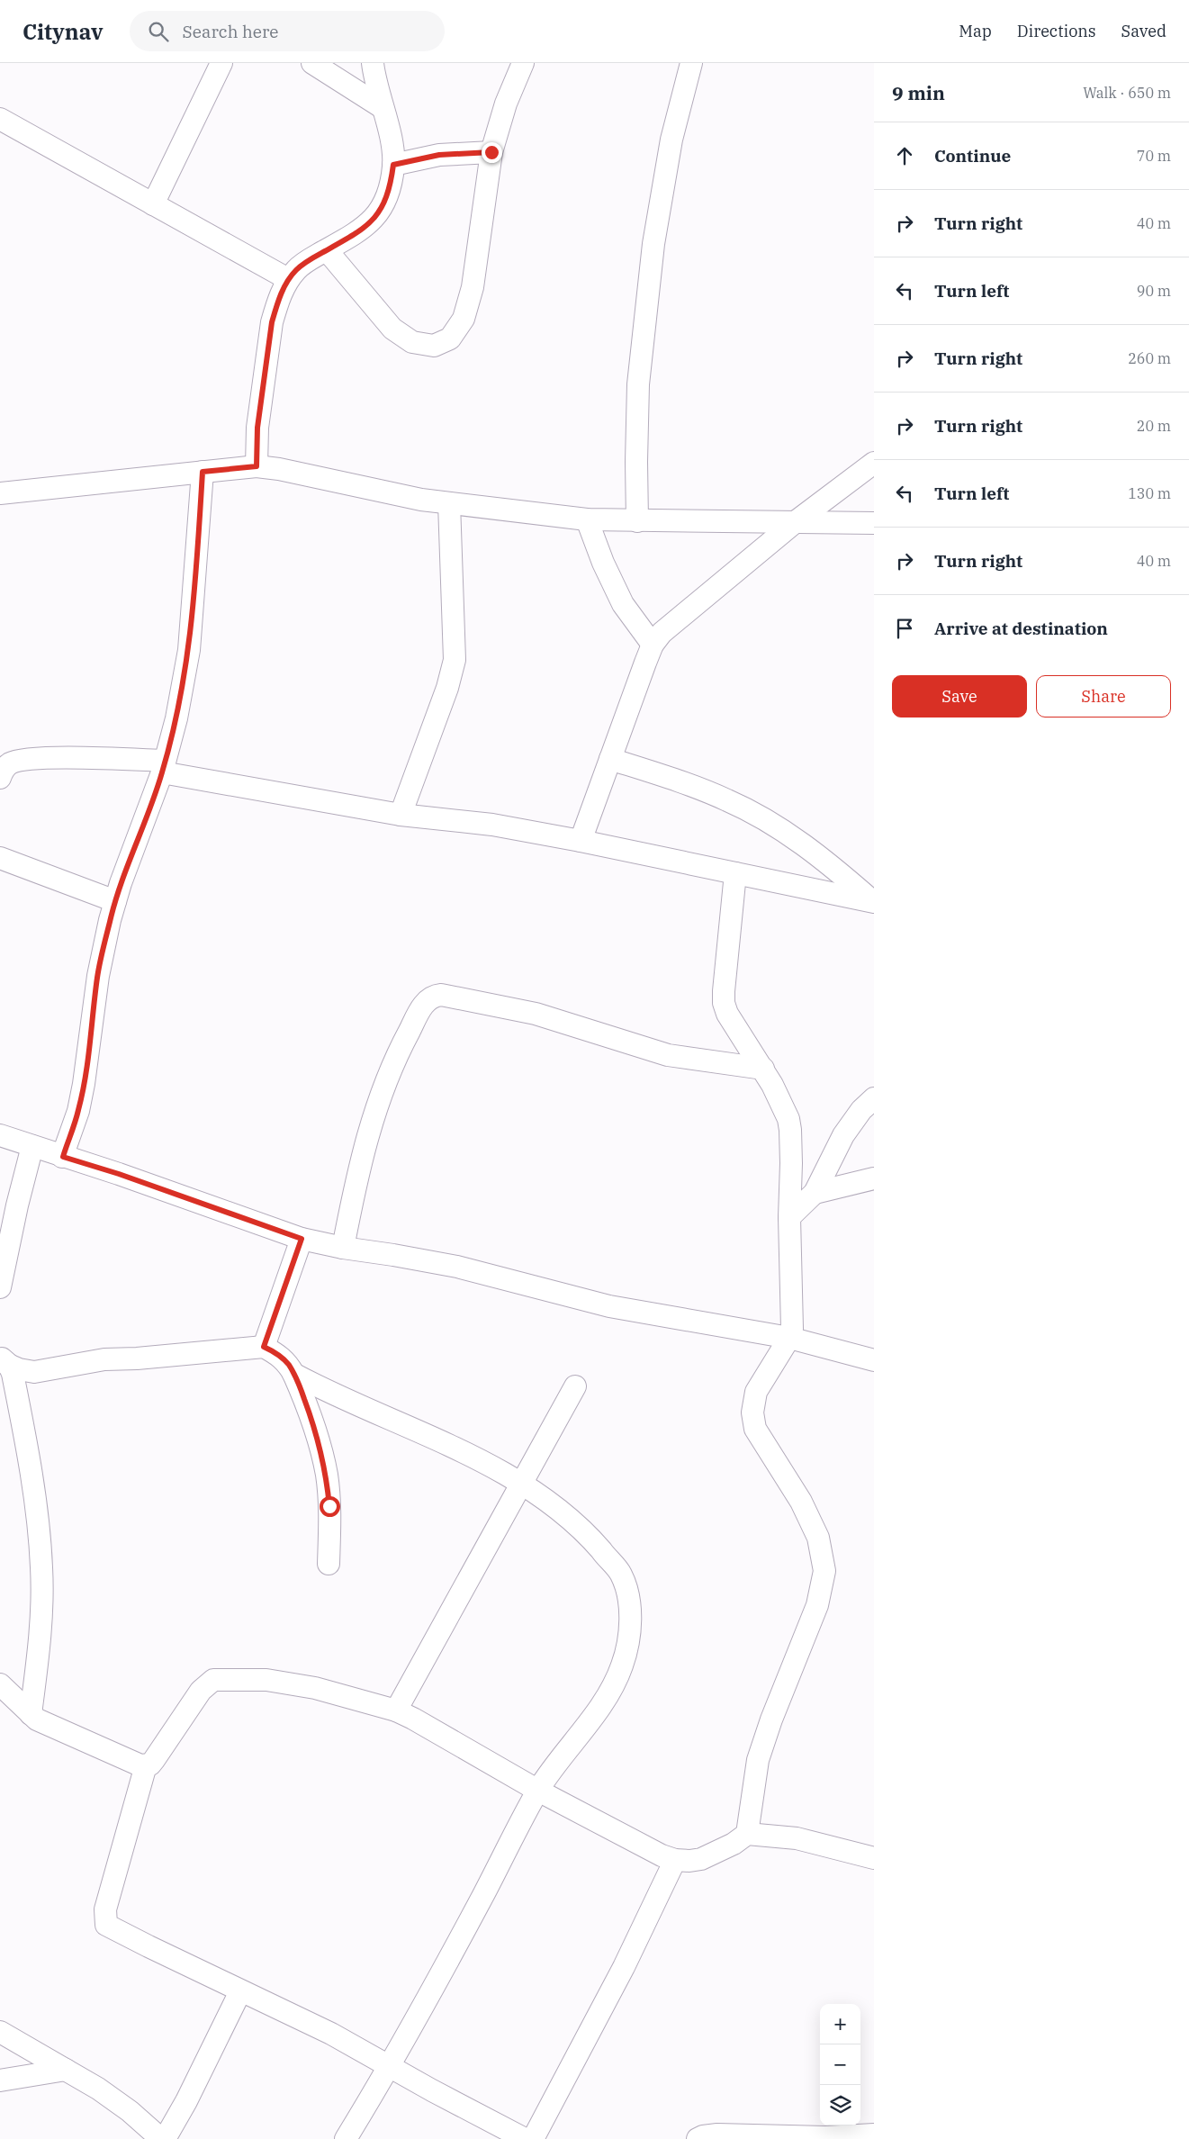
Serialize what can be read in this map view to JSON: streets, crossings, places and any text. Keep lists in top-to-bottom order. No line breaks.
{"page":{"header":"Citynav","search":"Search here","nav":["Map","Directions","Saved"],"heading":["9 min","Walk · 650 m"],"list":[["Continue","70 m"],["Turn right","40 m"],["Turn left","90 m"],["Turn right","260 m"],["Turn right","20 m"],["Turn left","130 m"],["Turn right","40 m"],"Arrive at destination"],"buttons":["Save","Share"],"map_buttons":["+","−"]}}
